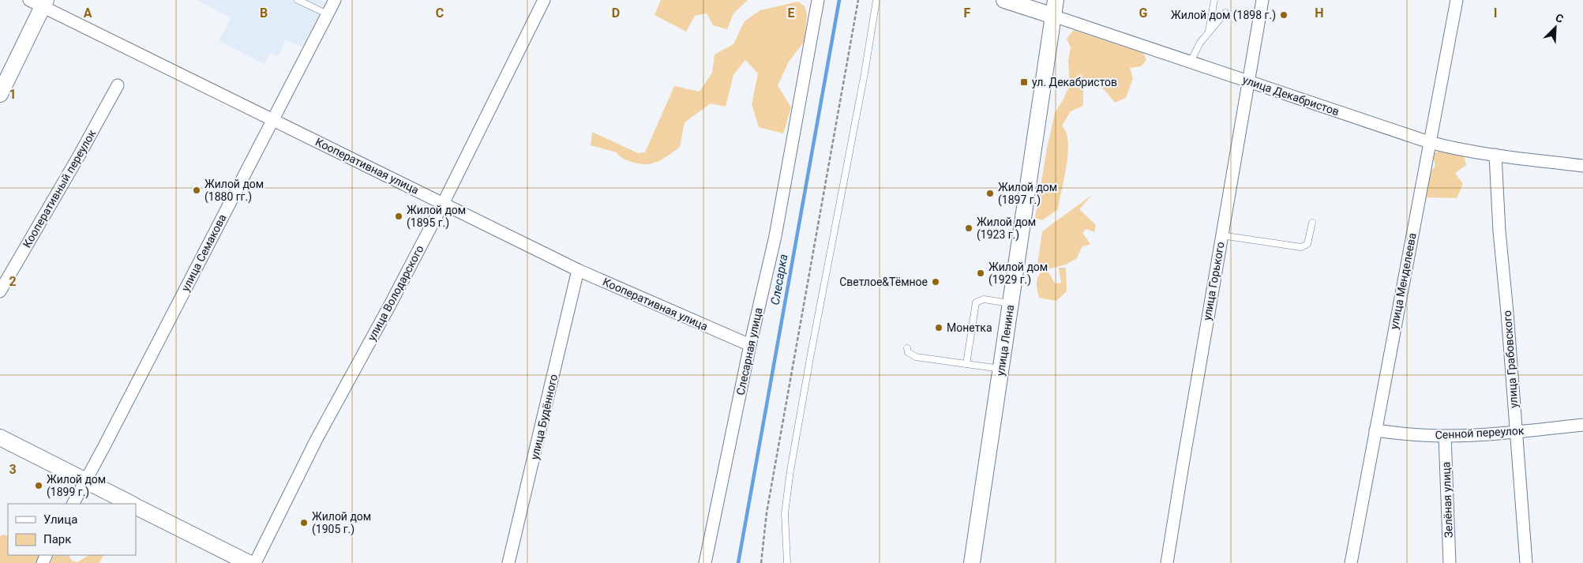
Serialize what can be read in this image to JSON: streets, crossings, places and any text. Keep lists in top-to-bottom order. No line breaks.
{"streets":{"main road":["улица Декабристов","улица Ленина"],"street":["Кооперативная улица","Кооперативный переулок","улица Семакова","улица Горького","улица Менделеева","улица Володарского","Слесарная улица","улица Грабовского","улица Будённого","Сенной переулок","Зелёная улица"]},"crossings":[["улица Декабристов","улица Горького"],["улица Декабристов","улица Менделеева"],["улица Декабристов","улица Ленина"],["улица Декабристов","улица Грабовского"],["Кооперативная улица","улица Семакова"],["Кооперативная улица","улица Володарского"],["Кооперативная улица","Слесарная улица"],["Кооперативная улица","улица Будённого"],["улица Менделеева","Сенной переулок"],["улица Грабовского","Сенной переулок"],["Сенной переулок","Зелёная улица"]],"water":["Слесарка"],"places":{"other":["Жилой дом (1898 г.)","Жилой дом (1880 гг.)","Жилой дом (1897 г.)","Жилой дом (1895 г.)","Жилой дом (1923 г.)","Жилой дом (1929 г.)","Светлое&Тёмное","Монетка","Жилой дом (1899 г.)","Жилой дом (1905 г.)"],"transit":["ул. Декабристов"]},"legend":["Улица","Парк"],"north":"top right","grid":{"columns":["A","B","C","D","E","F","G","H","I"],"rows":["1","2","3"]}}
